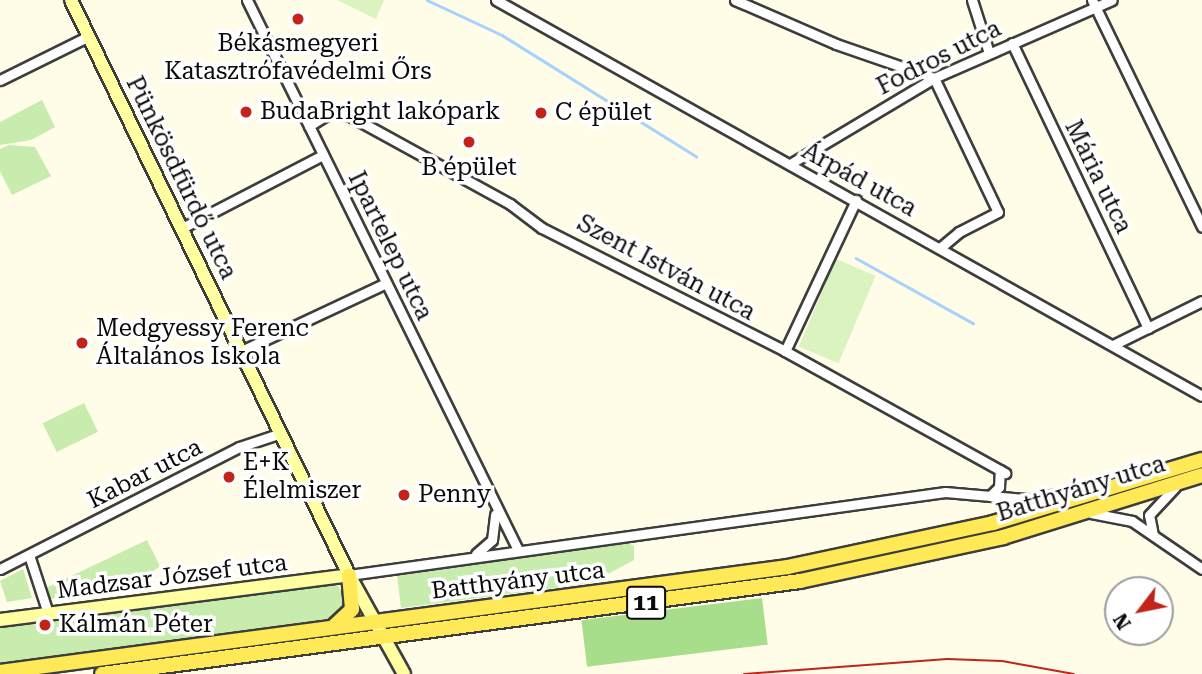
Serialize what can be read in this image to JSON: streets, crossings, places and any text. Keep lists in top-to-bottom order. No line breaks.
{"streets":{"main road":["Batthyány utca","11"],"street":["Fodros utca","Mária utca","Pünkösdfürdő utca","Árpád utca","Ipartelep utca","Szent István utca","Kabar utca","Madzsar József utca"]},"crossings":[["Fodros utca","Mária utca"],["Fodros utca","Árpád utca"],["Pünkösdfürdő utca","Kabar utca"],["Pünkösdfürdő utca","Batthyány utca"],["Pünkösdfürdő utca","Madzsar József utca"],["Ipartelep utca","Szent István utca"],["Ipartelep utca","Batthyány utca"],["Szent István utca","Batthyány utca"],["Batthyány utca","Madzsar József utca"]],"places":["Békásmegyeri Katasztrófavédelmi Őrs","BudaBright lakópark","C épület","B épület","Medgyessy Ferenc Általános Iskola","E+K Élelmiszer","Penny","Kálmán Péter"],"north":"bottom left"}
